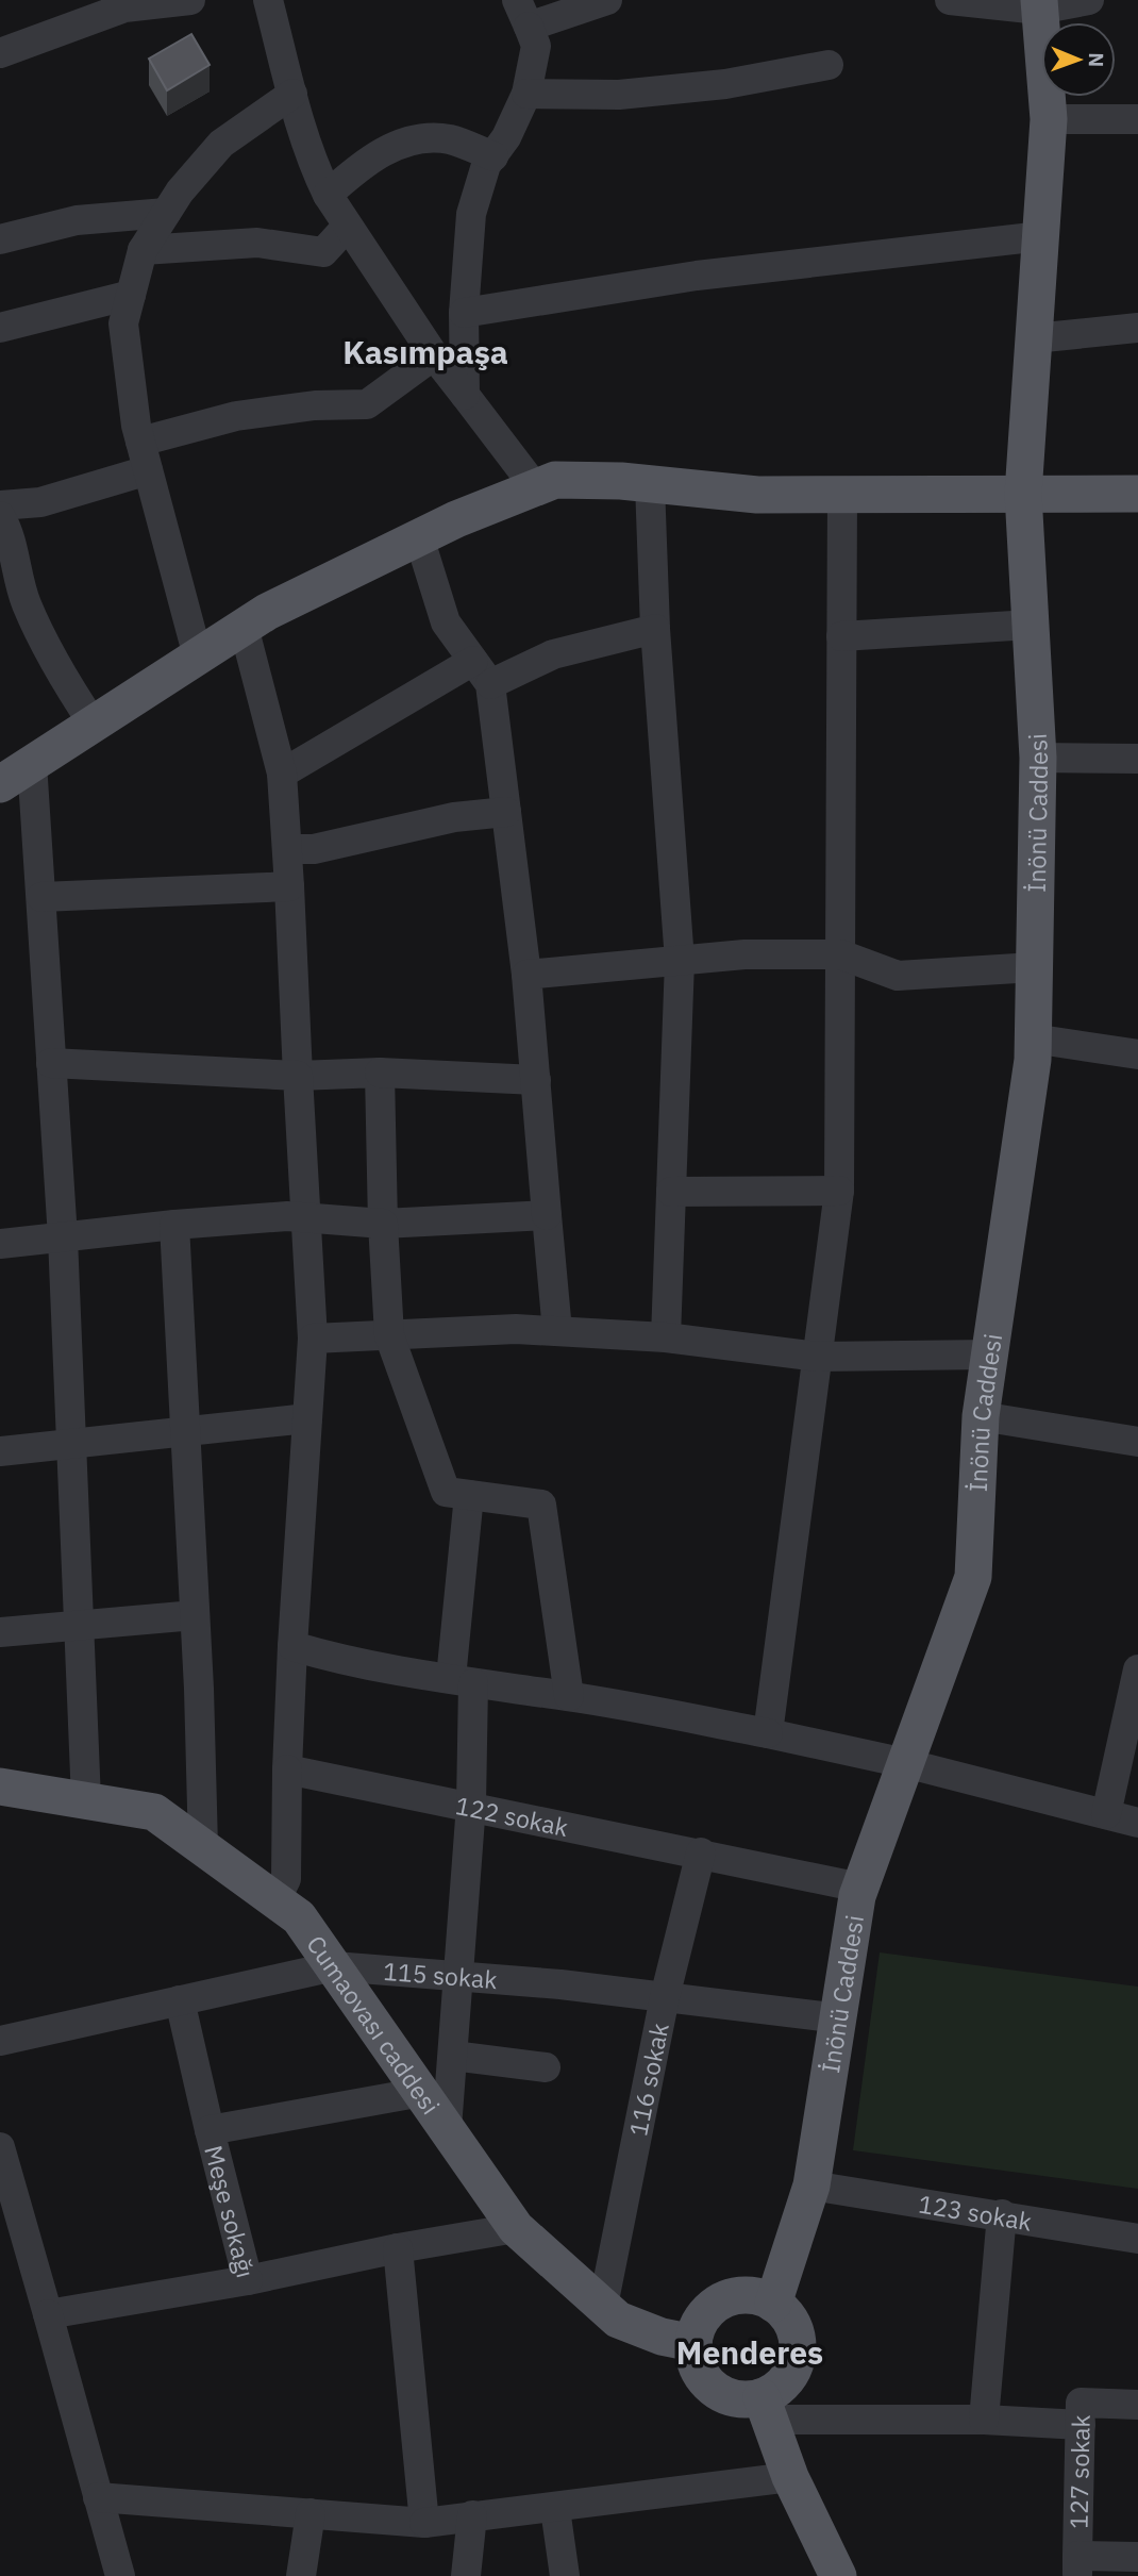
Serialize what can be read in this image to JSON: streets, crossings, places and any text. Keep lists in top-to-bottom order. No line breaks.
{"streets":{"main road":["İnönü Caddesi","Cumaovası caddesi"],"street":["122 sokak","115 sokak","116 sokak","Meşe sokağı","123 sokak","127 sokak"]},"crossings":[["İnönü Caddesi","122 sokak"],["İnönü Caddesi","115 sokak"],["İnönü Caddesi","Cumaovası caddesi"],["İnönü Caddesi","123 sokak"],["122 sokak","116 sokak"],["115 sokak","Cumaovası caddesi"],["115 sokak","116 sokak"],["Cumaovası caddesi","116 sokak"],["Cumaovası caddesi","Meşe sokağı"]],"districts":["Kasımpaşa","Menderes"],"north":"right"}
